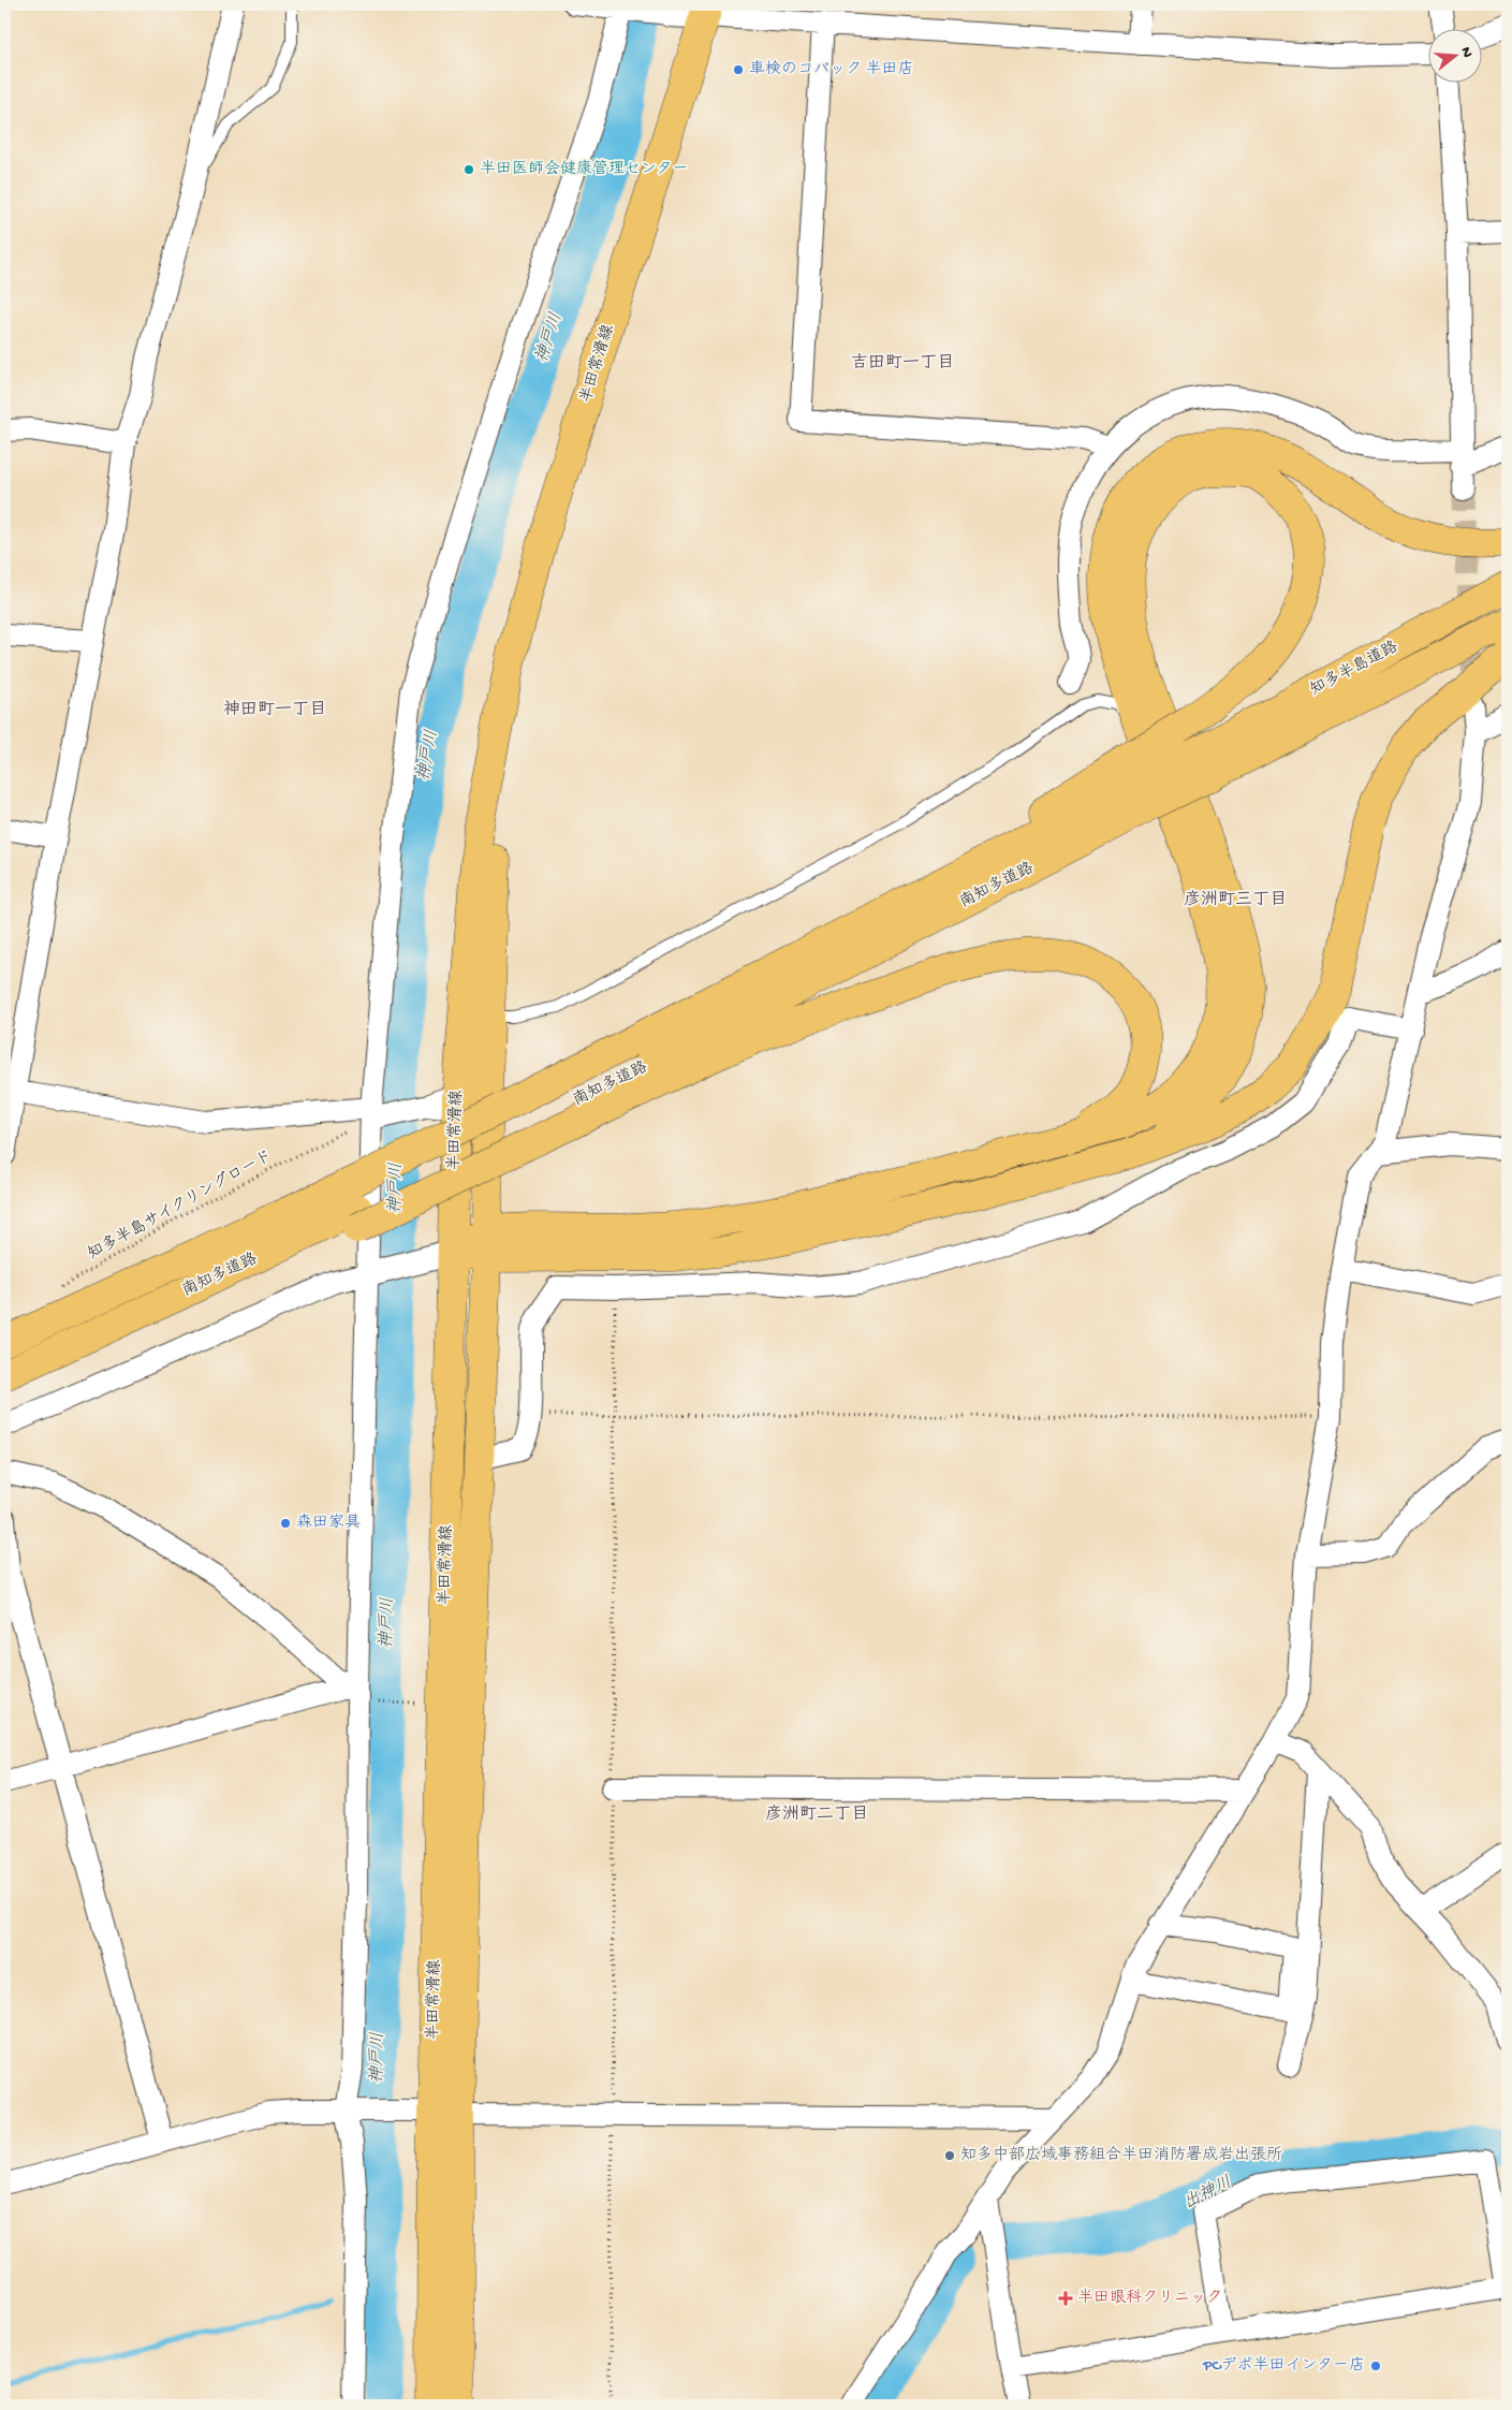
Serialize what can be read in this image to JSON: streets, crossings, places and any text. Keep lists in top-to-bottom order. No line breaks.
{"streets":{"main road":["半田常滑線","知多半島道路","南知多道路"],"path":["知多半島サイクリングロード"]},"crossings":[["知多半島道路","南知多道路"]],"districts":["吉田町一丁目","神田町一丁目","彦洲町三丁目","彦洲町二丁目"],"water":["神戸川","出神川"],"places":{"other":["車検のコバック 半田店","半田医師会健康管理センター","森田家具","知多中部広域事務組合半田消防署成岩出張所","PCデポ半田インター店"],"health":["半田眼科クリニック"]},"north":"right"}
